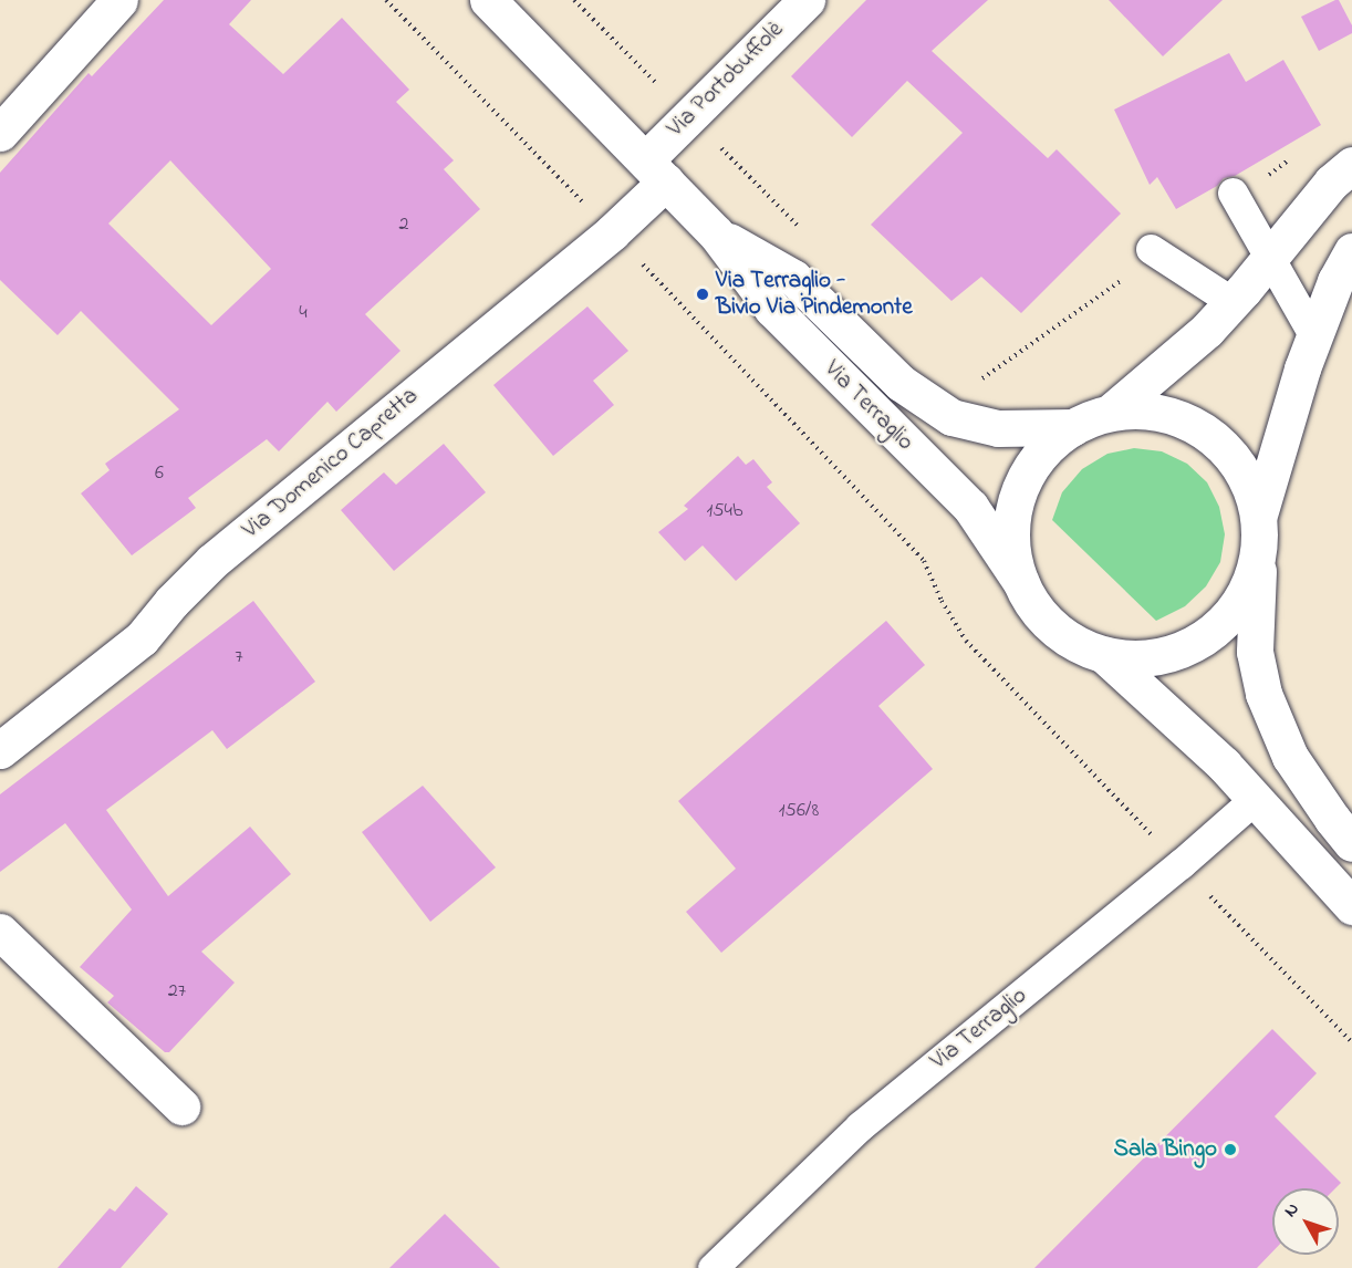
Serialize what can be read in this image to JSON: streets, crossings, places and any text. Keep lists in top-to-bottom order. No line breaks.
{"streets":{"main road":["Via Portobuffolè","Via Terraglio","Via Domenico Capretta"]},"crossings":[["Via Portobuffolè","Via Terraglio"],["Via Portobuffolè","Via Domenico Capretta"],["Via Terraglio","Via Domenico Capretta"]],"places":["Via Terraglio - Bivio Via Pindemonte","Sala Bingo"],"house_numbers":["2","4","6","154b","7","156/8","27"],"north":"top left"}
